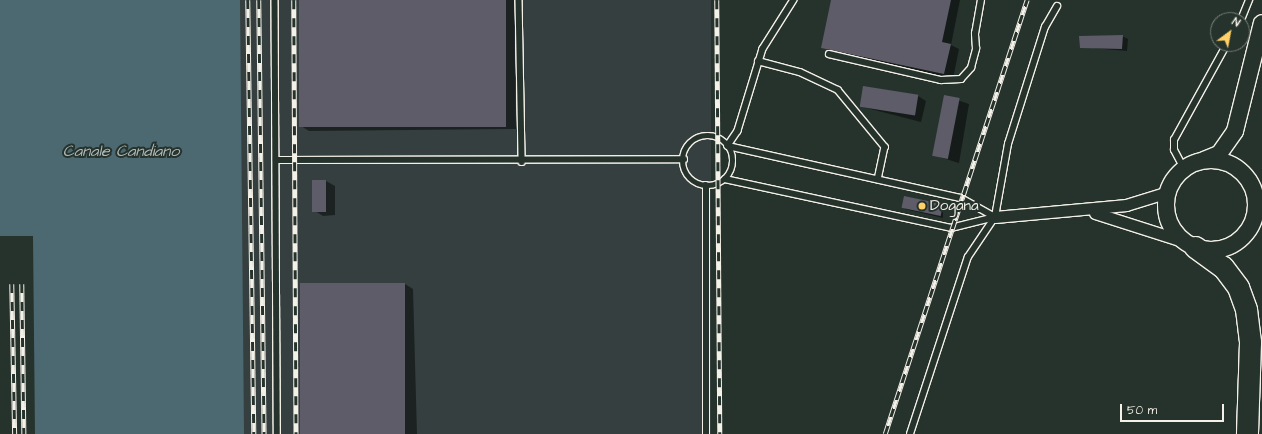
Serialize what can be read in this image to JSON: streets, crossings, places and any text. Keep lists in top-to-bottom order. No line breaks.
{"water":["Canale Candiano"],"places":["Dogana"],"scale_bar":"50 m","north":"top right"}
